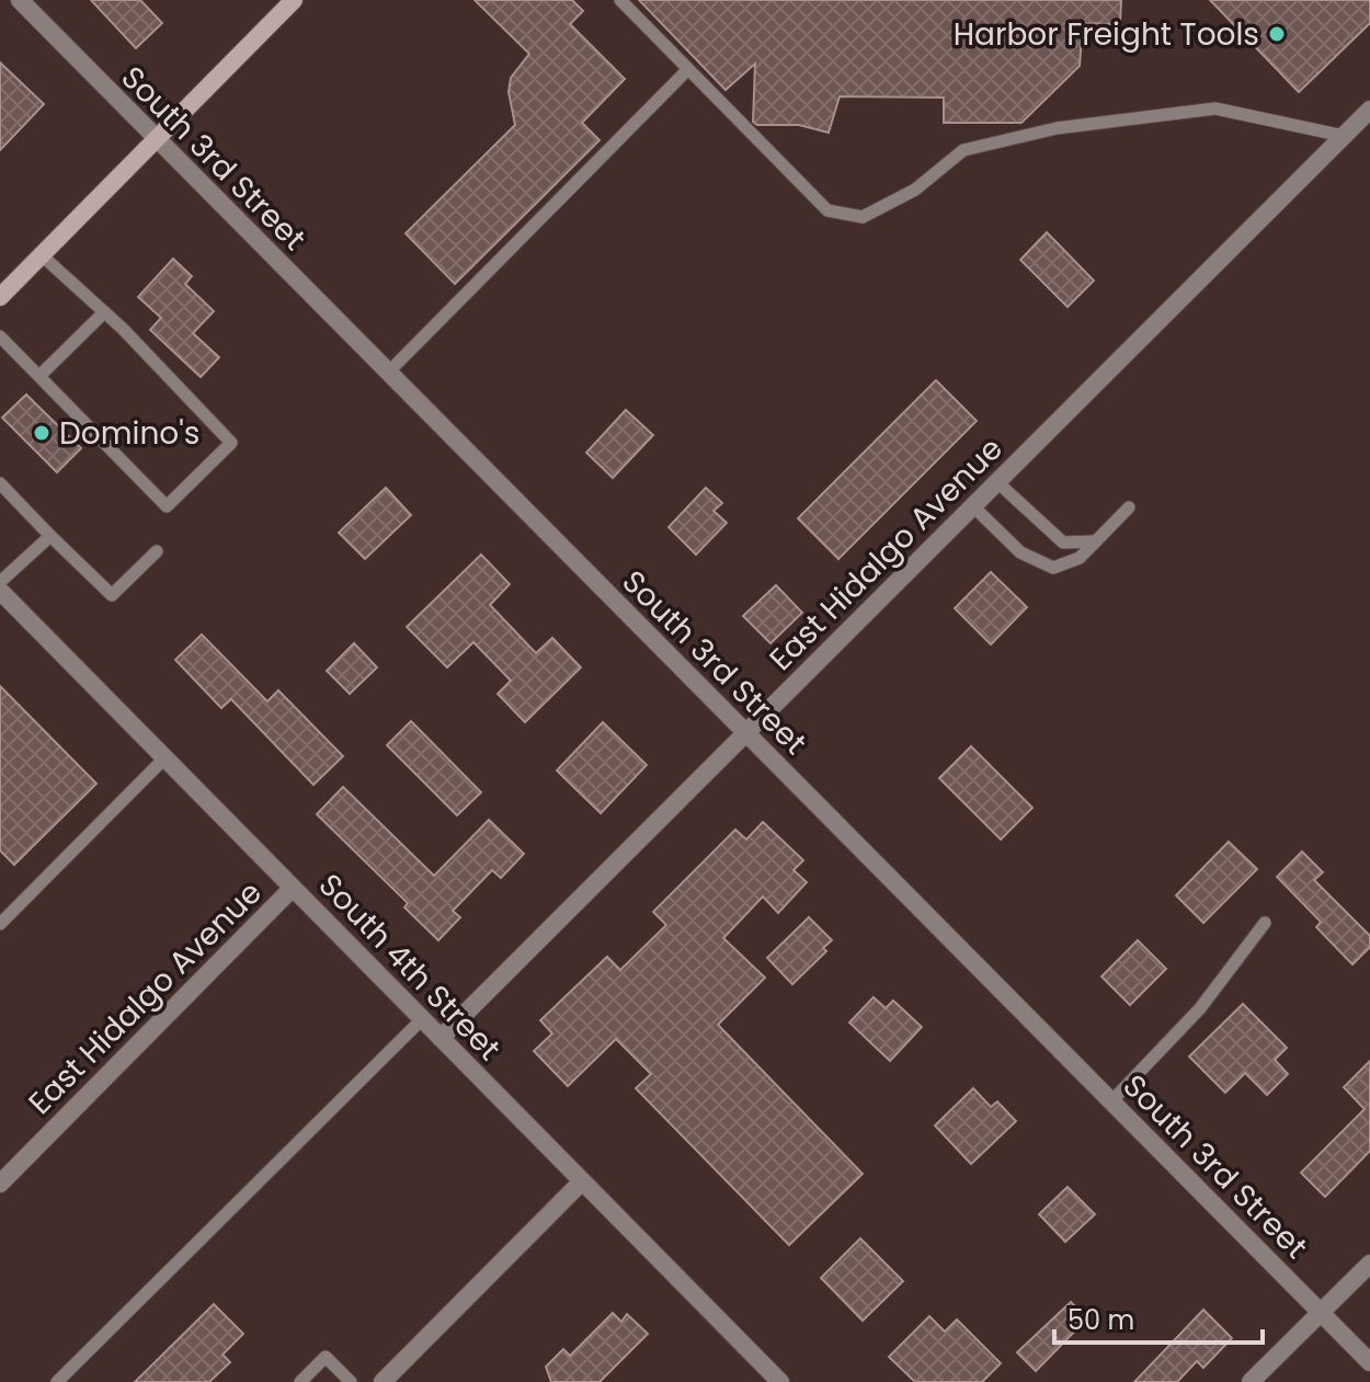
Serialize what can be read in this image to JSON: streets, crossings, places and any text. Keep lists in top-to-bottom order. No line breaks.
{"streets":{"street":["South 3rd Street","East Hidalgo Avenue","South 4th Street"]},"crossings":[["South 3rd Street","East Hidalgo Avenue"],["East Hidalgo Avenue","South 4th Street"]],"places":["Harbor Freight Tools","Domino's"],"scale_bar":"50 m"}
